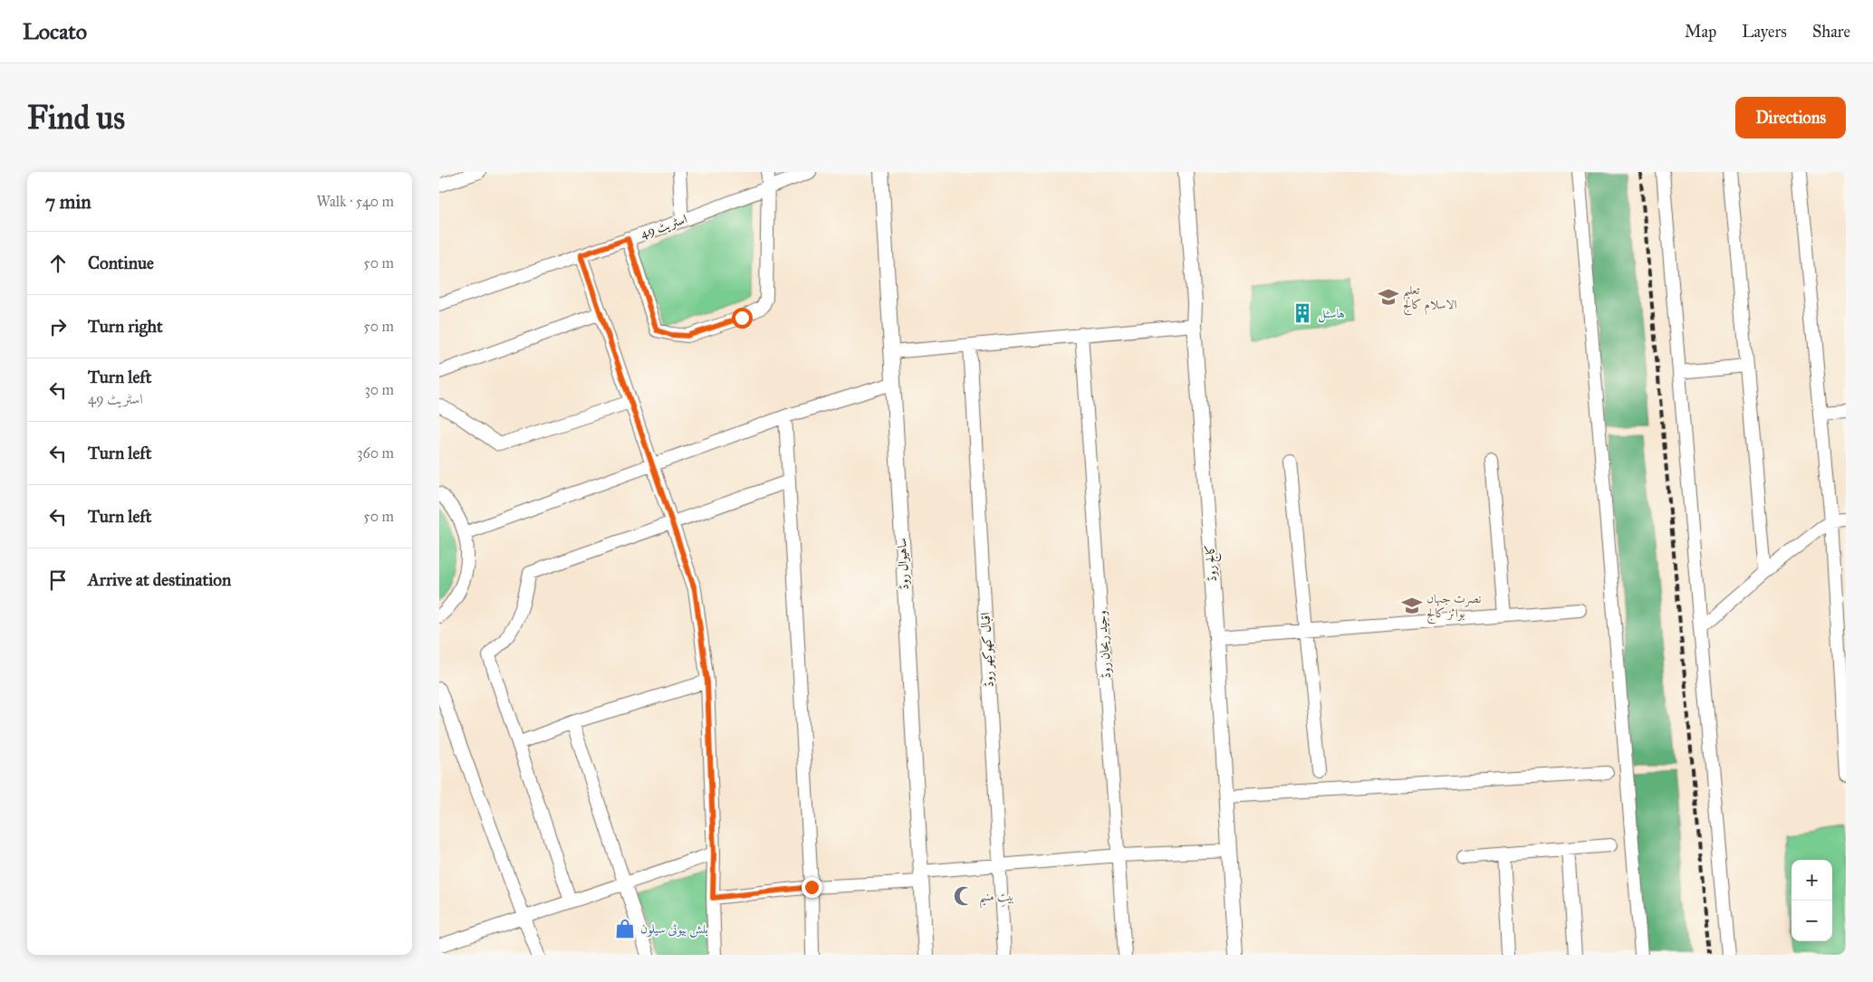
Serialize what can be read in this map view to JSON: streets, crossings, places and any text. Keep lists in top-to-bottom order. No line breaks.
{"streets":{"main road":["کالج روڈ","ساہیوال روڈ"],"street":["اسٹریٹ 49","وحید ریحان روڈ","اقبال کھوکھر روڈ"]},"places":{"school or university":["تعلیم الاسلام کالج","نصرت جہاں بوائز کالج"],"building":["ہاسٹل"],"mosque":["بیتِ منیم"],"shop":["بلش بیوٹی سیلون"]},"page":{"header":"Locato","nav":["Map","Layers","Share"],"buttons":"Directions","title":"Find us","heading":["7 min","Walk · 540 m"],"list":[["Continue","50 m"],["Turn right","50 m"],["Turn left","اسٹریٹ 49","30 m"],["Turn left","360 m"],["Turn left","50 m"],"Arrive at destination"],"map_buttons":["+","−"]}}
